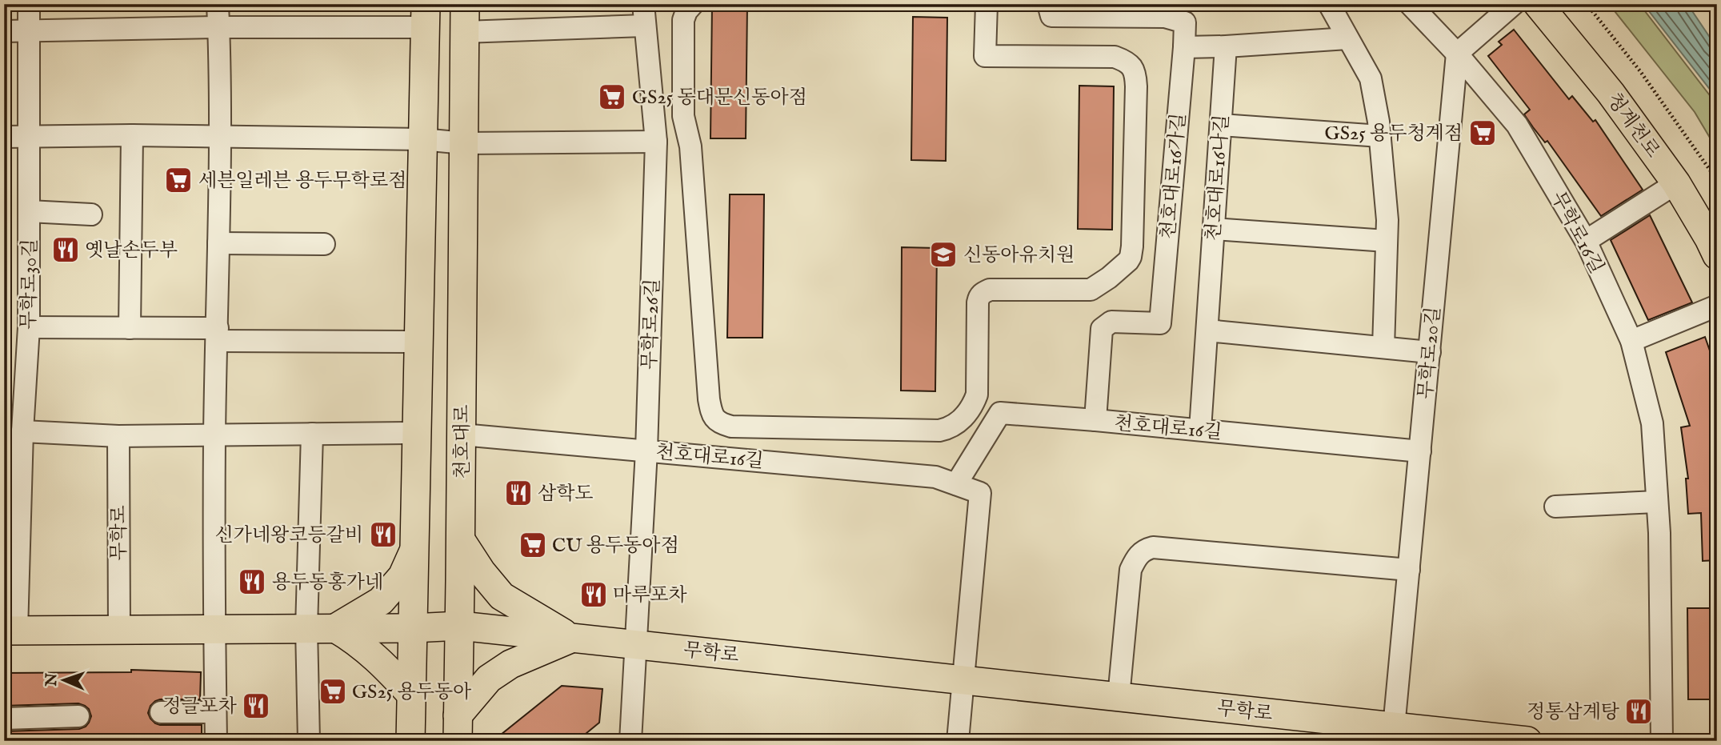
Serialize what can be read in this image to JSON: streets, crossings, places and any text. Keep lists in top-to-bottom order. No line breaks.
{"streets":{"main road":["청계천로","천호대로","무학로"],"street":["천호대로16가길","천호대로16나길","무학로16길","무학로30길","무학로26길","무학로20길","천호대로16길"]},"crossings":[["천호대로16가길","천호대로16길"],["천호대로16나길","천호대로16길"],["무학로16길","무학로20길"],["무학로30길","무학로"],["무학로26길","천호대로16길"],["무학로26길","무학로"],["무학로20길","천호대로16길"],["무학로20길","무학로"],["천호대로16길","천호대로"],["천호대로16길","무학로"],["천호대로","무학로"]],"places":{"supermarket":["GS25 동대문신동아점","GS25 용두청계점","세븐일레븐 용두무학로점","CU 용두동아점","GS25 용두동아"],"restaurant":["옛날손두부","삼학도","신가네왕코등갈비","용두동홍가네","마루포차","정글포차","정통삼계탕"],"school or university":["신동아유치원"]},"north":"left"}
